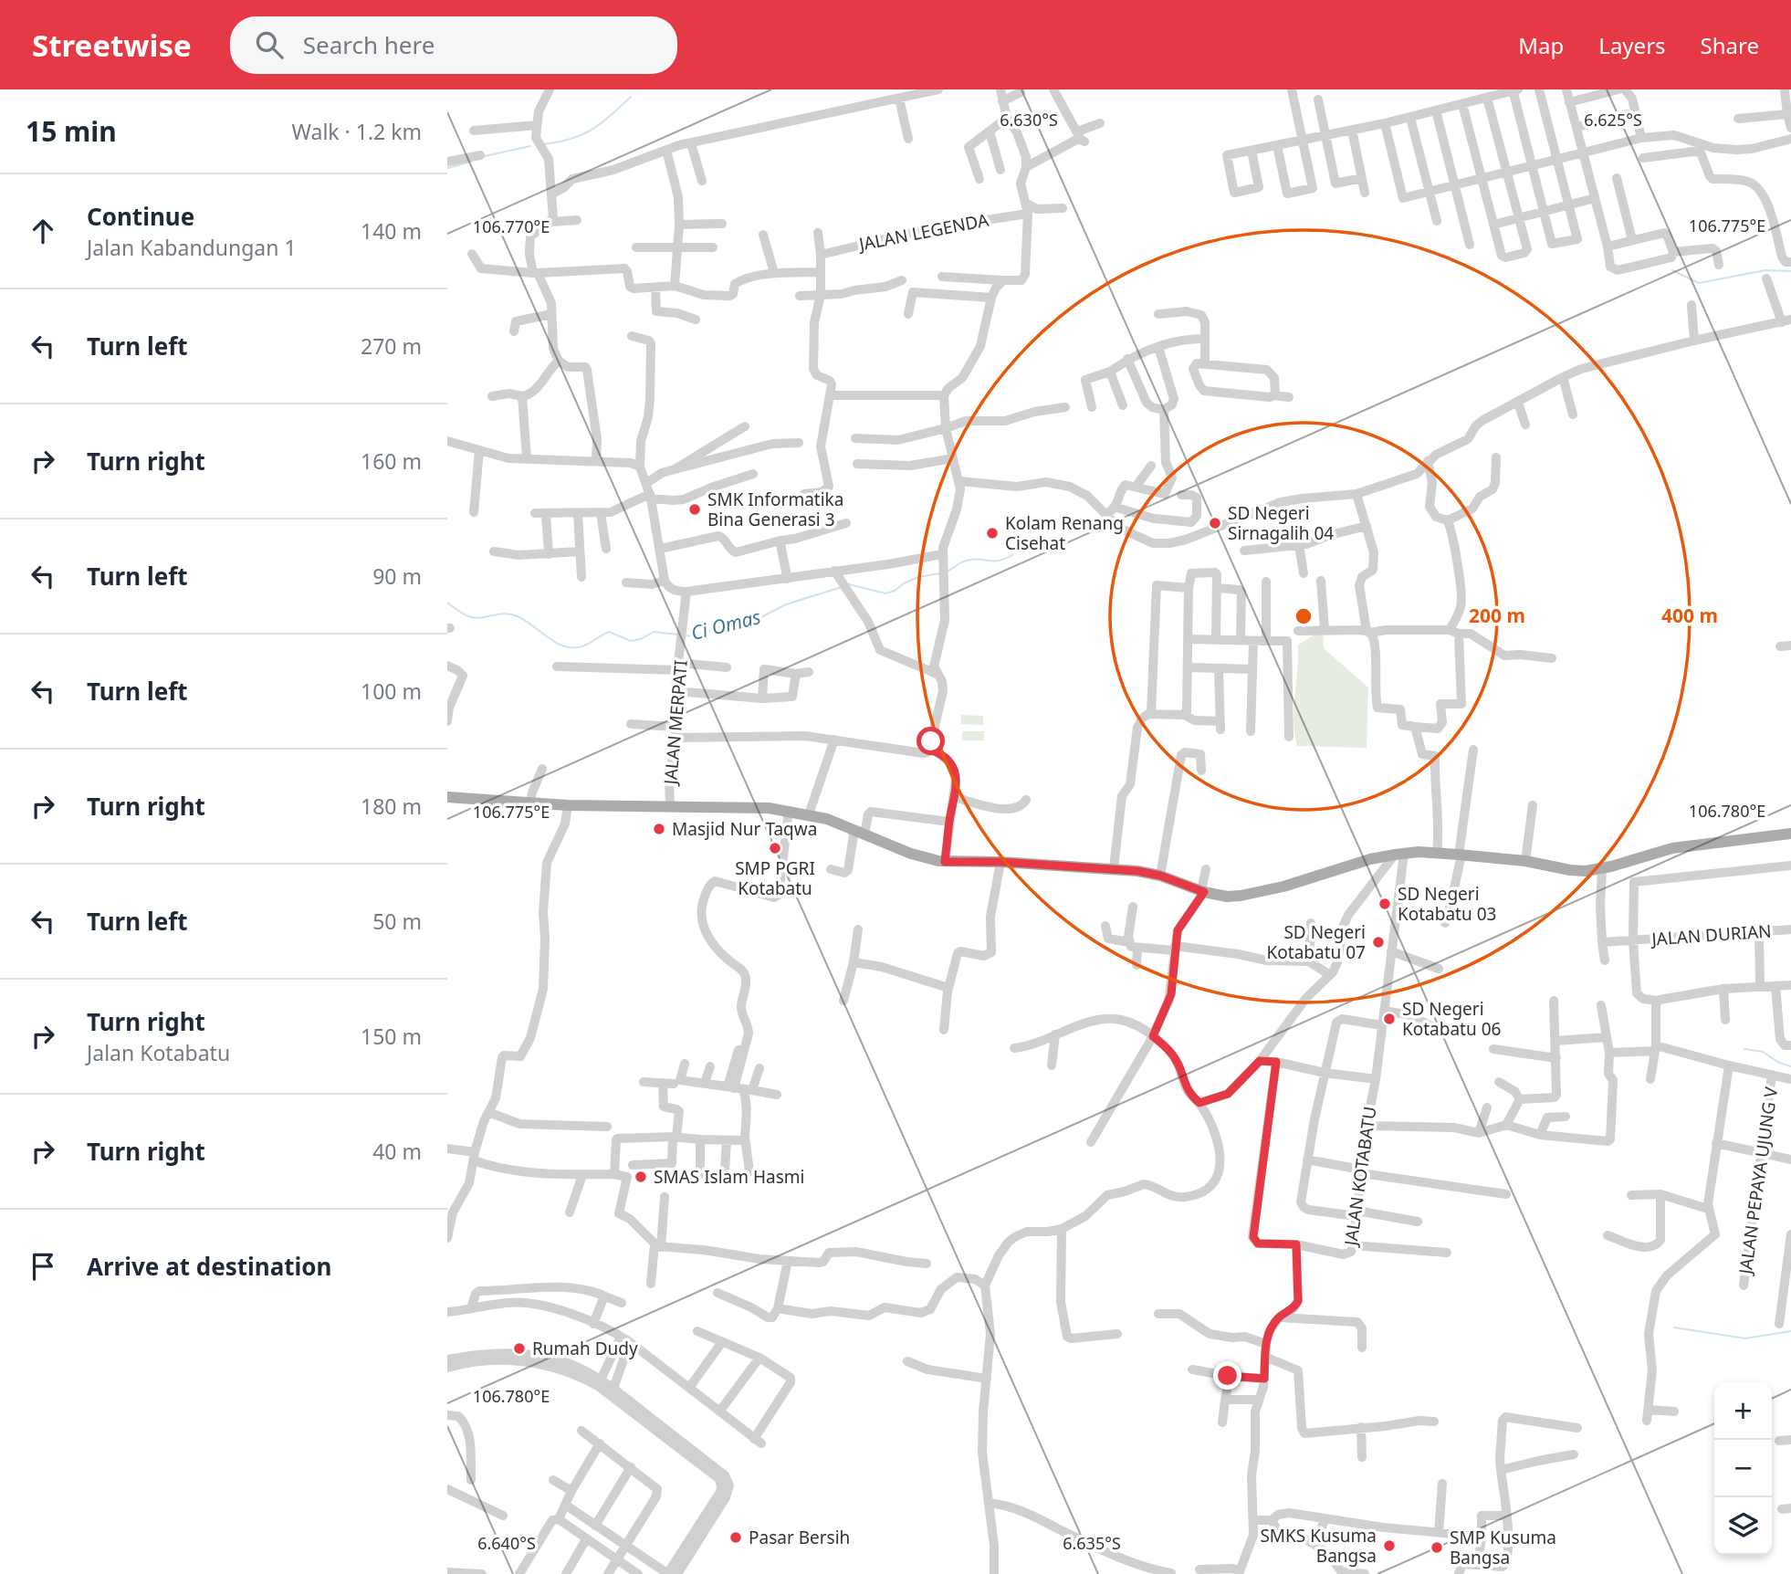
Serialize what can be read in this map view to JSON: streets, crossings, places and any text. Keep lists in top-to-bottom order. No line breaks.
{"streets":{"street":["JALAN LEGENDA","JALAN MERPATI","JALAN DURIAN","JALAN KOTABATU","JALAN PEPAYA UJUNG V"]},"water":["Ci Omas"],"places":["SMK Informatika Bina Generasi 3","SD Negeri Sirnagalih 04","Kolam Renang Cisehat","Masjid Nur Taqwa","SMP PGRI Kotabatu","SD Negeri Kotabatu 03","SD Negeri Kotabatu 07","SD Negeri Kotabatu 06","SMAS Islam Hasmi","Rumah Dudy","Pasar Bersih","SMKS Kusuma Bangsa","SMP Kusuma Bangsa"],"page":{"header":"Streetwise","search":"Search here","nav":["Map","Layers","Share"],"heading":["15 min","Walk · 1.2 km"],"list":[["Continue","Jalan Kabandungan 1","140 m"],["Turn left","270 m"],["Turn right","160 m"],["Turn left","90 m"],["Turn left","100 m"],["Turn right","180 m"],["Turn left","50 m"],["Turn right","Jalan Kotabatu","150 m"],["Turn right","40 m"],"Arrive at destination"],"map_buttons":["+","−"]},"coordinates":["6.630°S","6.625°S","106.775°E","106.770°E","106.780°E","6.640°S","6.635°S"],"rings":["200 m","400 m"]}
